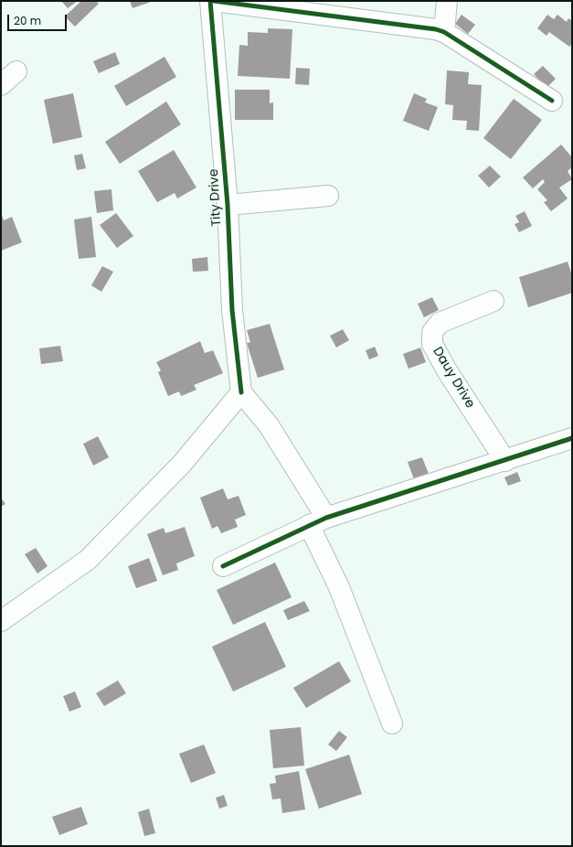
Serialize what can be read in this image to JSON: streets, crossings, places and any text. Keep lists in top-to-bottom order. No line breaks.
{"streets":{"street":["Tity Drive","Dauy Drive"]},"scale_bar":"20 m"}
